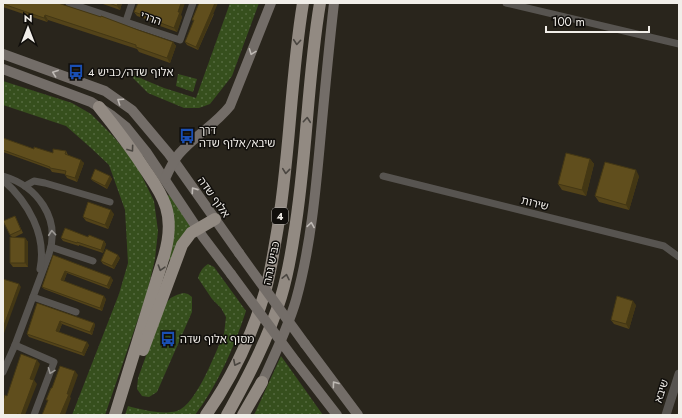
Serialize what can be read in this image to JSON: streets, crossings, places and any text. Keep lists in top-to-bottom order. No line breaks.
{"streets":{"highway":["4","כביש גהה"],"main road":["אלוף שדה"],"street":["הררי","שירות","שיבא"]},"places":{"bus stop":["אלוף שדה/כביש 4","דרך שיבא/אלוף שדה","מסוף אלוף שדה"]},"scale_bar":"100 m","north":"top"}
